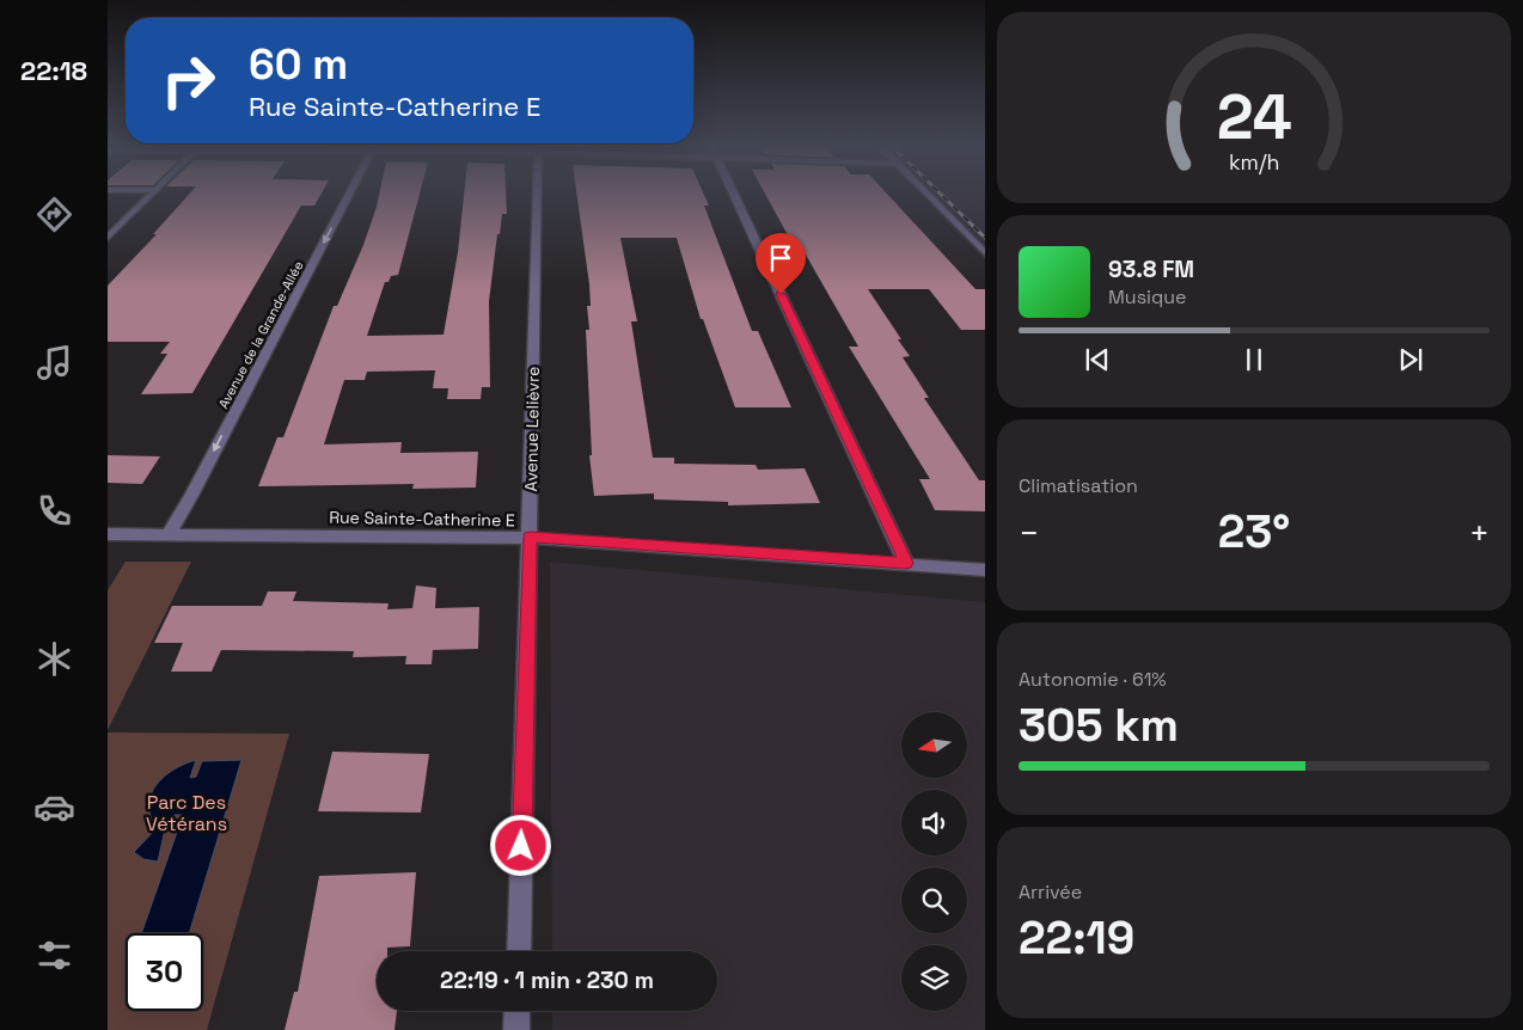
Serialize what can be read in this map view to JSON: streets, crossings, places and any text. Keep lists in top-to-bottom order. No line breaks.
{"streets":{"street":["Avenue de la Grande-Allée","Avenue Lelièvre","Rue Sainte-Catherine E"]},"crossings":[["Avenue de la Grande-Allée","Rue Sainte-Catherine E"],["Avenue Lelièvre","Rue Sainte-Catherine E"]],"one_way":["Avenue de la Grande-Allée"],"parks":["Parc Des Vétérans"],"north":"left","page":{"tabs":"22:18","turn":["60 m","Rue Sainte-Catherine E"],"song":["93.8 FM","Musique"],"tile":["Climatisation",["Autonomie · 61%","305 km"],["Arrivée","22:19"]],"heat":["−","23°","+"],"limit":"30","trip":"22:19 · 1 min · 230 m","gauge":["24","km/h"]}}
